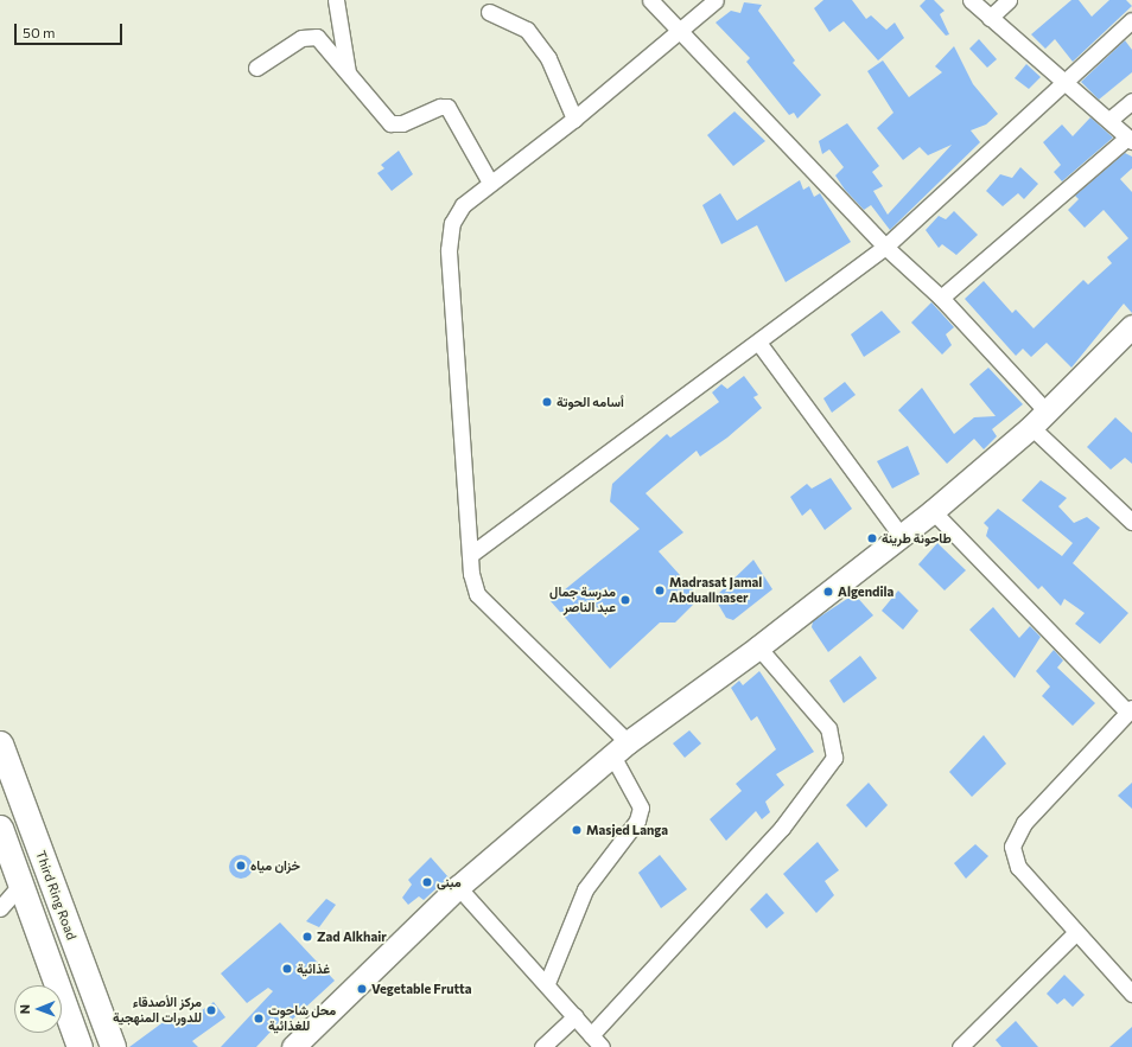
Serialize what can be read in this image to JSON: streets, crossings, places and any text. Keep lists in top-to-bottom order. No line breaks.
{"streets":{"main road":["Third Ring Road"]},"places":["أسامه الحوتة","طاحونة طرينة","Madrasat Jamal Abduallnaser","Algendila","مدرسة جمال عبد الناصر","Masjed Langa","خزان مياه","مبنى","Zad Alkhair","غذائية","Vegetable Frutta","مركز الأصدقاء للدورات المنهجية","محل شاحوت للغذائية"],"scale_bar":"50 m","north":"left"}
